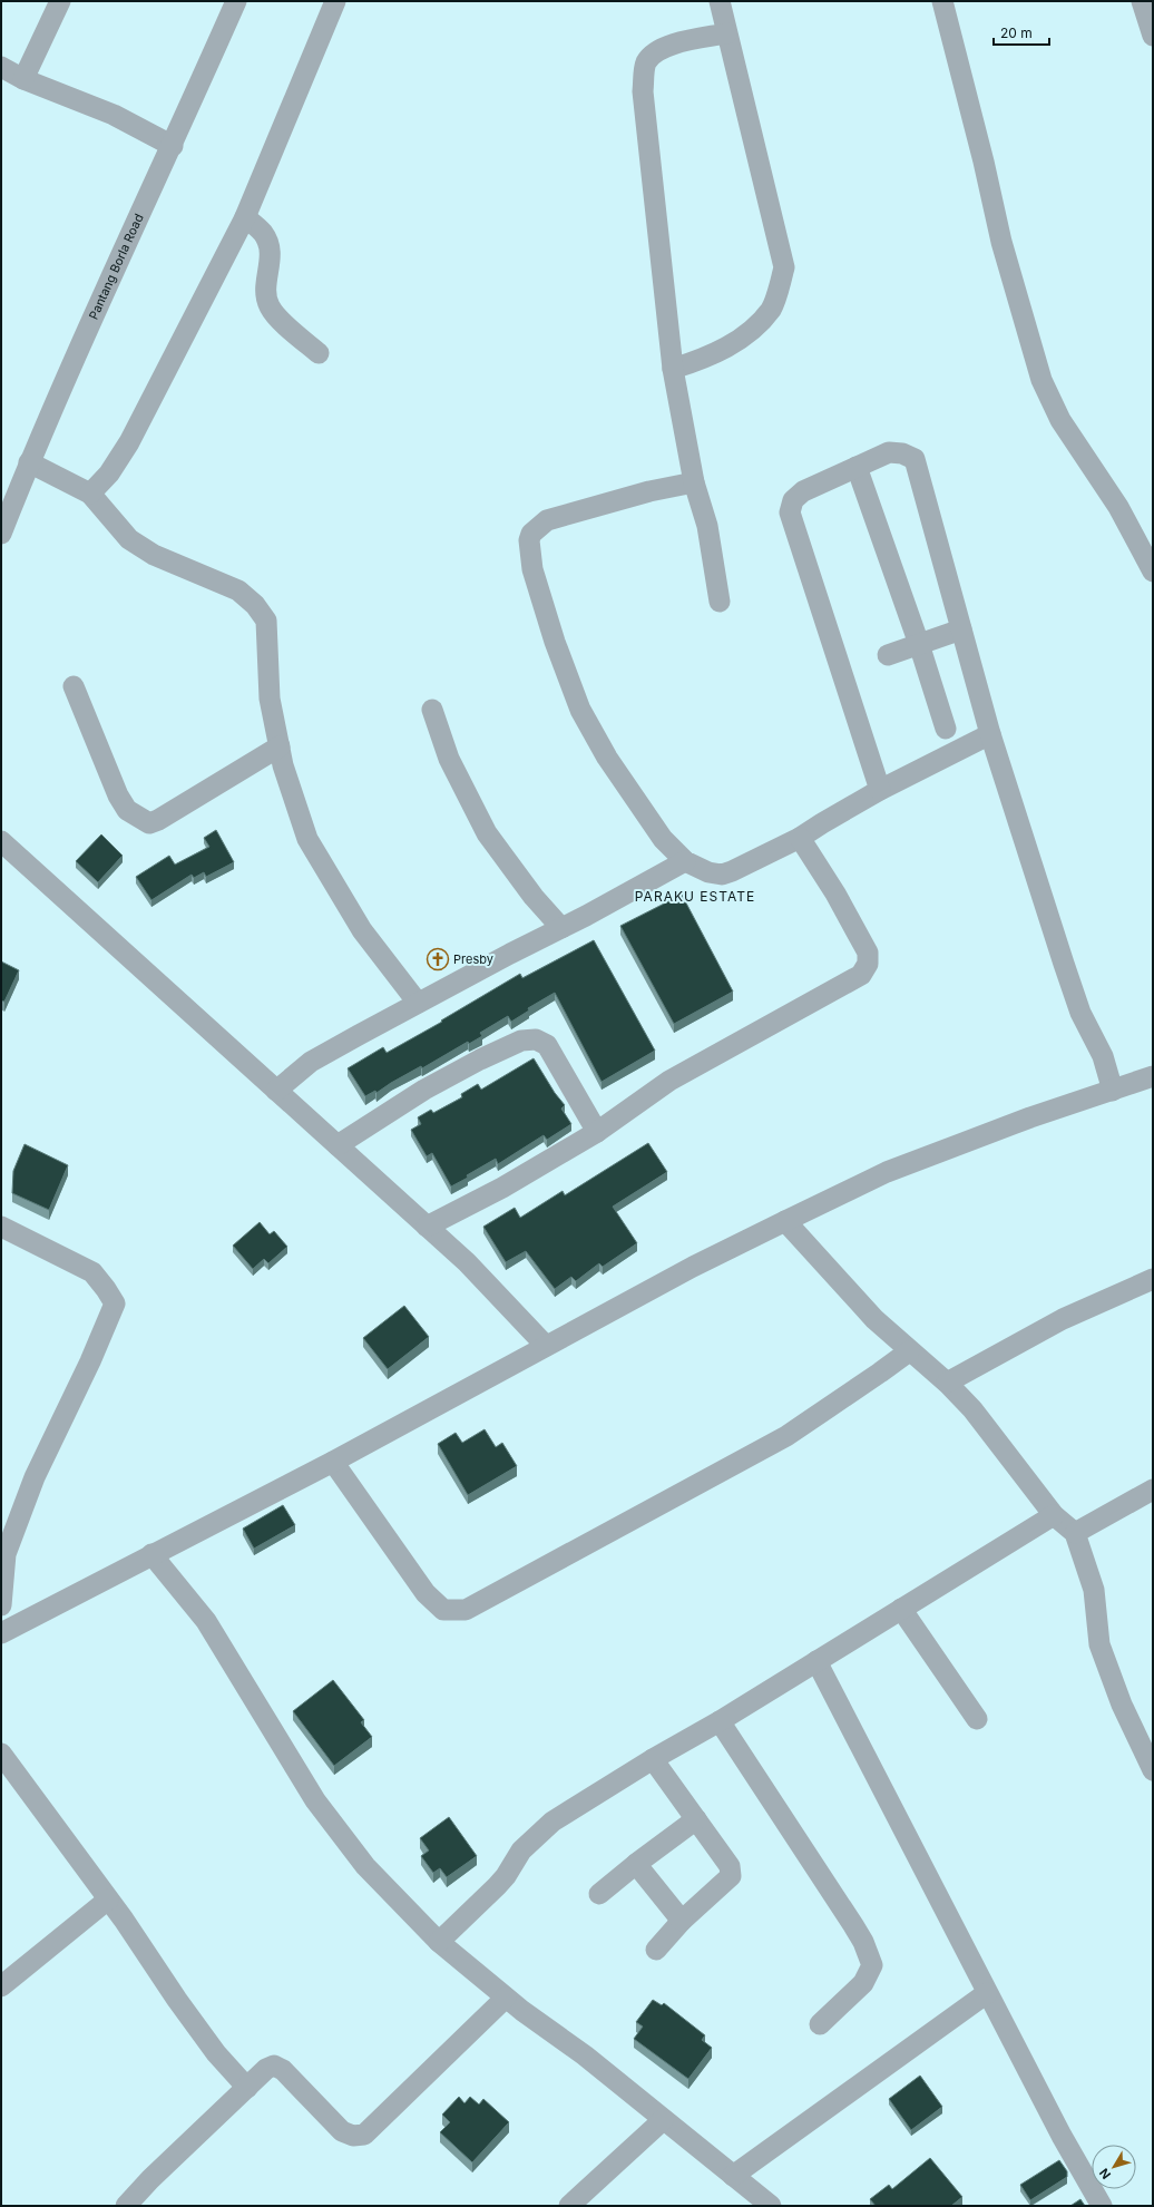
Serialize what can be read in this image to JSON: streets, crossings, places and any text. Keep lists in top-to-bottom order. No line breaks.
{"streets":{"street":["Pantang Borla Road"]},"districts":["PARAKU ESTATE"],"places":{"church":["Presby"]},"scale_bar":"20 m","north":"bottom left"}
